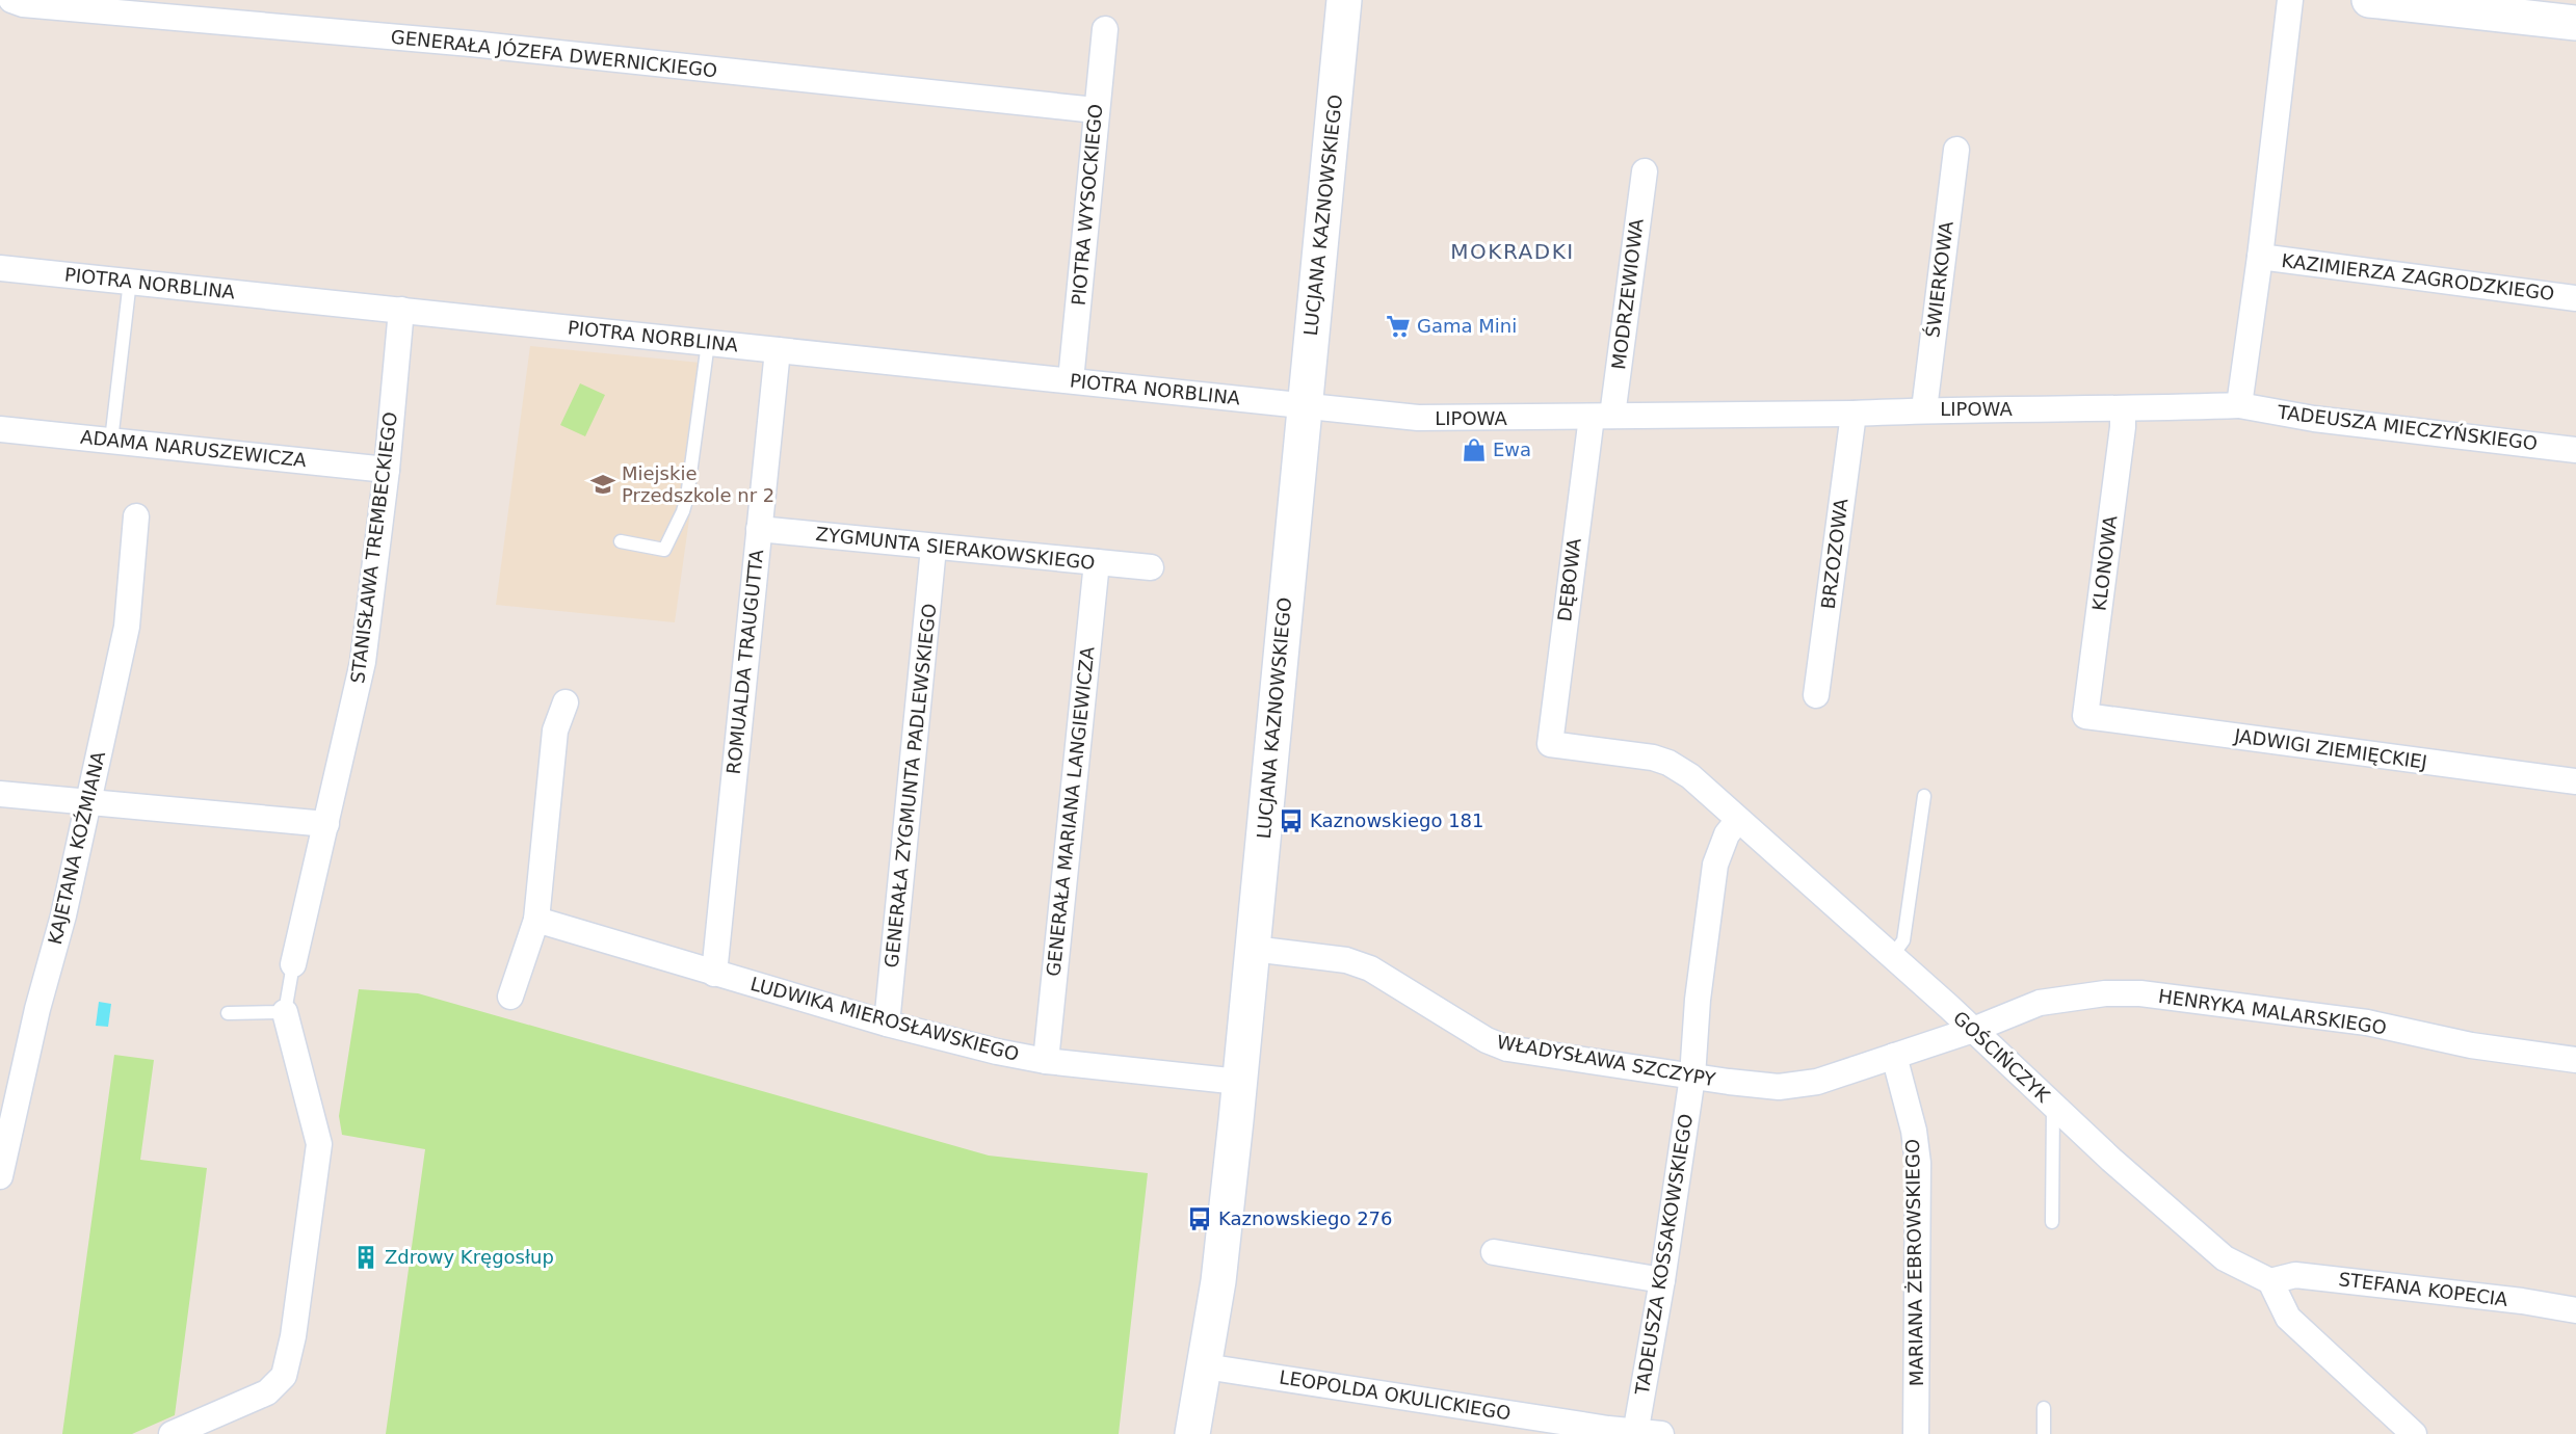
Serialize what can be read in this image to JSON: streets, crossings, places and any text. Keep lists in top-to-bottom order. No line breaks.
{"streets":{"street":["GENERAŁA JÓZEFA DWERNICKIEGO","PIOTRA WYSOCKIEGO","LUCJANA KAZNOWSKIEGO","KAZIMIERZA ZAGRODZKIEGO","ŚWIERKOWA","PIOTRA NORBLINA","MODRZEWIOWA","LIPOWA","TADEUSZA MIECZYŃSKIEGO","ADAMA NARUSZEWICZA","STANISŁAWA TREMBECKIEGO","ZYGMUNTA SIERAKOWSKIEGO","BRZOZOWA","KLONOWA","DĘBOWA","ROMUALDA TRAUGUTTA","JADWIGI ZIEMIĘCKIEJ","GENERAŁA ZYGMUNTA PADLEWSKIEGO","GENERAŁA MARIANA LANGIEWICZA","KAJETANA KOŹMIANA","HENRYKA MALARSKIEGO","LUDWIKA MIEROSŁAWSKIEGO","GOŚCIŃCZYK","WŁADYSŁAWA SZCZYPY","TADEUSZA KOSSAKOWSKIEGO","MARIANA ŻEBROWSKIEGO","STEFANA KOPECIA","LEOPOLDA OKULICKIEGO"]},"crossings":[["GENERAŁA JÓZEFA DWERNICKIEGO","PIOTRA WYSOCKIEGO"],["PIOTRA WYSOCKIEGO","PIOTRA NORBLINA"],["LUCJANA KAZNOWSKIEGO","PIOTRA NORBLINA"],["LUCJANA KAZNOWSKIEGO","LIPOWA"],["LUCJANA KAZNOWSKIEGO","LUDWIKA MIEROSŁAWSKIEGO"],["LUCJANA KAZNOWSKIEGO","WŁADYSŁAWA SZCZYPY"],["LUCJANA KAZNOWSKIEGO","LEOPOLDA OKULICKIEGO"],["ŚWIERKOWA","LIPOWA"],["PIOTRA NORBLINA","LIPOWA"],["PIOTRA NORBLINA","STANISŁAWA TREMBECKIEGO"],["PIOTRA NORBLINA","ROMUALDA TRAUGUTTA"],["MODRZEWIOWA","LIPOWA"],["MODRZEWIOWA","DĘBOWA"],["LIPOWA","TADEUSZA MIECZYŃSKIEGO"],["LIPOWA","BRZOZOWA"],["LIPOWA","KLONOWA"],["LIPOWA","DĘBOWA"],["ADAMA NARUSZEWICZA","STANISŁAWA TREMBECKIEGO"],["ZYGMUNTA SIERAKOWSKIEGO","ROMUALDA TRAUGUTTA"],["ZYGMUNTA SIERAKOWSKIEGO","GENERAŁA ZYGMUNTA PADLEWSKIEGO"],["ZYGMUNTA SIERAKOWSKIEGO","GENERAŁA MARIANA LANGIEWICZA"],["KLONOWA","JADWIGI ZIEMIĘCKIEJ"],["DĘBOWA","GOŚCIŃCZYK"],["ROMUALDA TRAUGUTTA","LUDWIKA MIEROSŁAWSKIEGO"],["GENERAŁA ZYGMUNTA PADLEWSKIEGO","LUDWIKA MIEROSŁAWSKIEGO"],["GENERAŁA MARIANA LANGIEWICZA","LUDWIKA MIEROSŁAWSKIEGO"],["HENRYKA MALARSKIEGO","GOŚCIŃCZYK"],["HENRYKA MALARSKIEGO","WŁADYSŁAWA SZCZYPY"],["GOŚCIŃCZYK","WŁADYSŁAWA SZCZYPY"],["GOŚCIŃCZYK","TADEUSZA KOSSAKOWSKIEGO"],["GOŚCIŃCZYK","STEFANA KOPECIA"],["WŁADYSŁAWA SZCZYPY","TADEUSZA KOSSAKOWSKIEGO"],["WŁADYSŁAWA SZCZYPY","MARIANA ŻEBROWSKIEGO"],["TADEUSZA KOSSAKOWSKIEGO","LEOPOLDA OKULICKIEGO"]],"districts":["MOKRADKI"],"places":{"supermarket":["Gama Mini"],"shop":["Ewa"],"school or university":["Miejskie Przedszkole nr 2"],"bus stop":["Kaznowskiego 181","Kaznowskiego 276"],"building":["Zdrowy Kręgosłup"]}}
